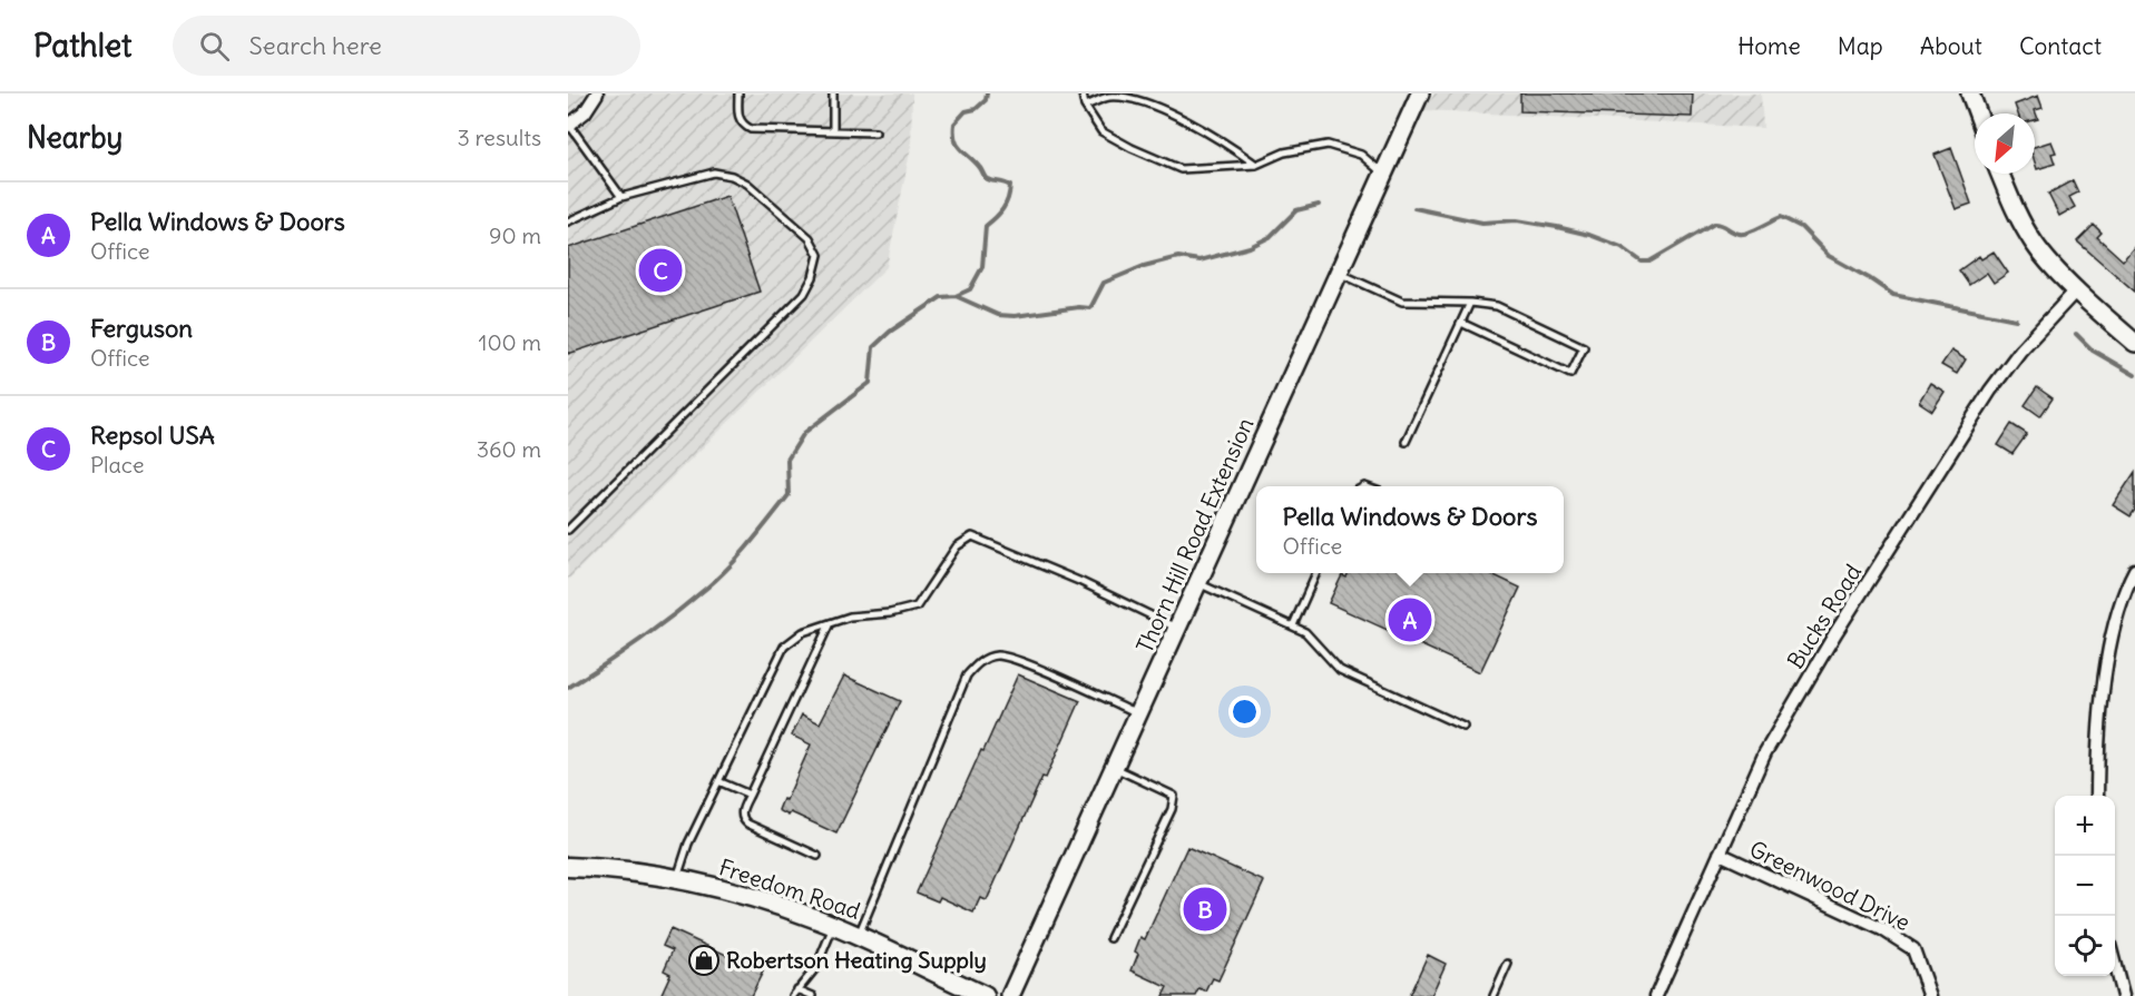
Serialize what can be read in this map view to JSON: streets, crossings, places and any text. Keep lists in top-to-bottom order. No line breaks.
{"streets":{"main road":["Freedom Road"],"street":["Thorn Hill Road Extension","Bucks Road","Greenwood Drive"]},"crossings":[["Bucks Road","Greenwood Drive"]],"places":{"shop":["Robertson Heating Supply"]},"north":"bottom left","page":{"header":"Pathlet","search":"Search here","nav":["Home","Map","About","Contact"],"heading":["Nearby","3 results"],"list":[{"mark":"A","name":"Pella Windows & Doors","note":"Office","value":"90 m"},{"mark":"B","name":"Ferguson","note":"Office","value":"100 m"},{"mark":"C","name":"Repsol USA","note":"Place","value":"360 m"}],"pins":["C","A","B"],"popup":["Pella Windows & Doors","Office"],"map_buttons":["+","−"]}}
